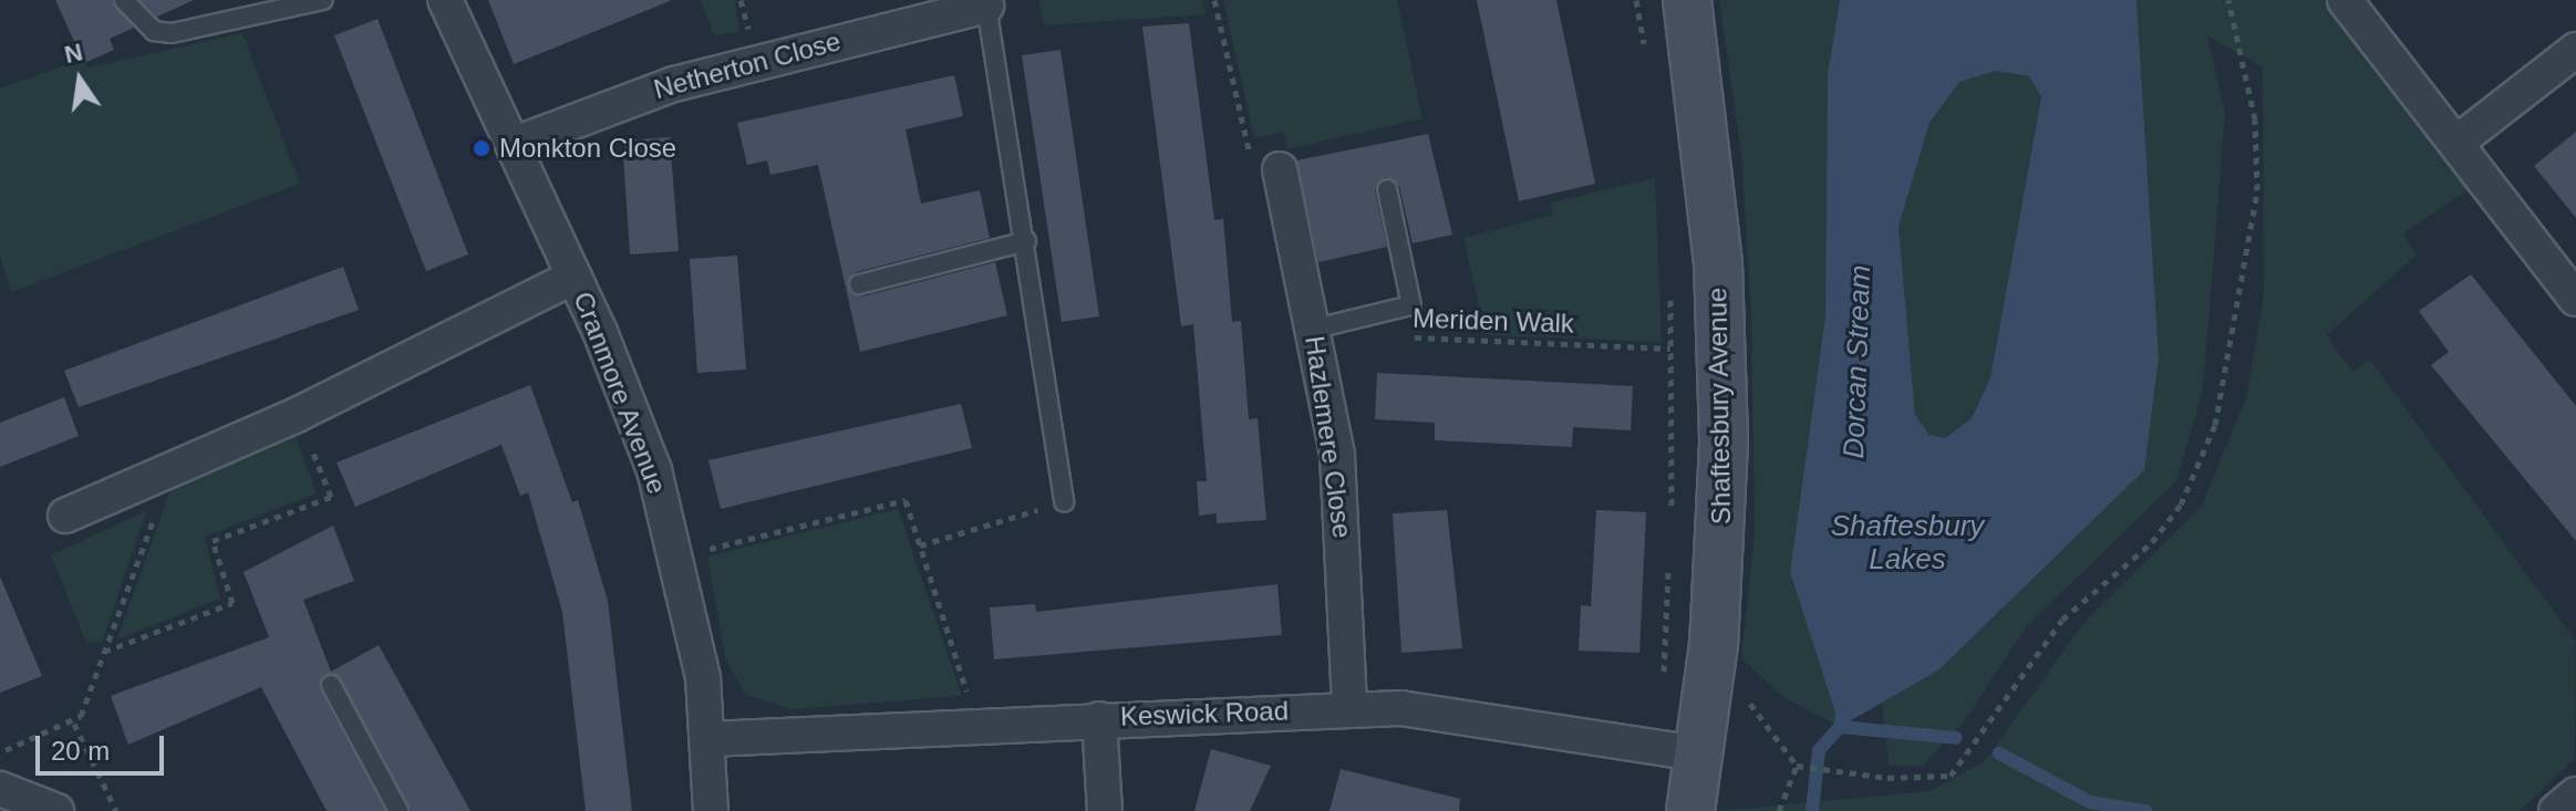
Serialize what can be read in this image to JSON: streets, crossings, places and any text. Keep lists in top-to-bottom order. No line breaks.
{"streets":{"street":["Netherton Close","Cranmore Avenue","Shaftesbury Avenue","Hazlemere Close","Keswick Road"],"path":["Meriden Walk"]},"crossings":[["Netherton Close","Cranmore Avenue"],["Cranmore Avenue","Keswick Road"],["Shaftesbury Avenue","Keswick Road"],["Hazlemere Close","Keswick Road"]],"water":["Dorcan Stream","Shaftesbury Lakes"],"places":["Monkton Close"],"scale_bar":"20 m","north":"top"}
